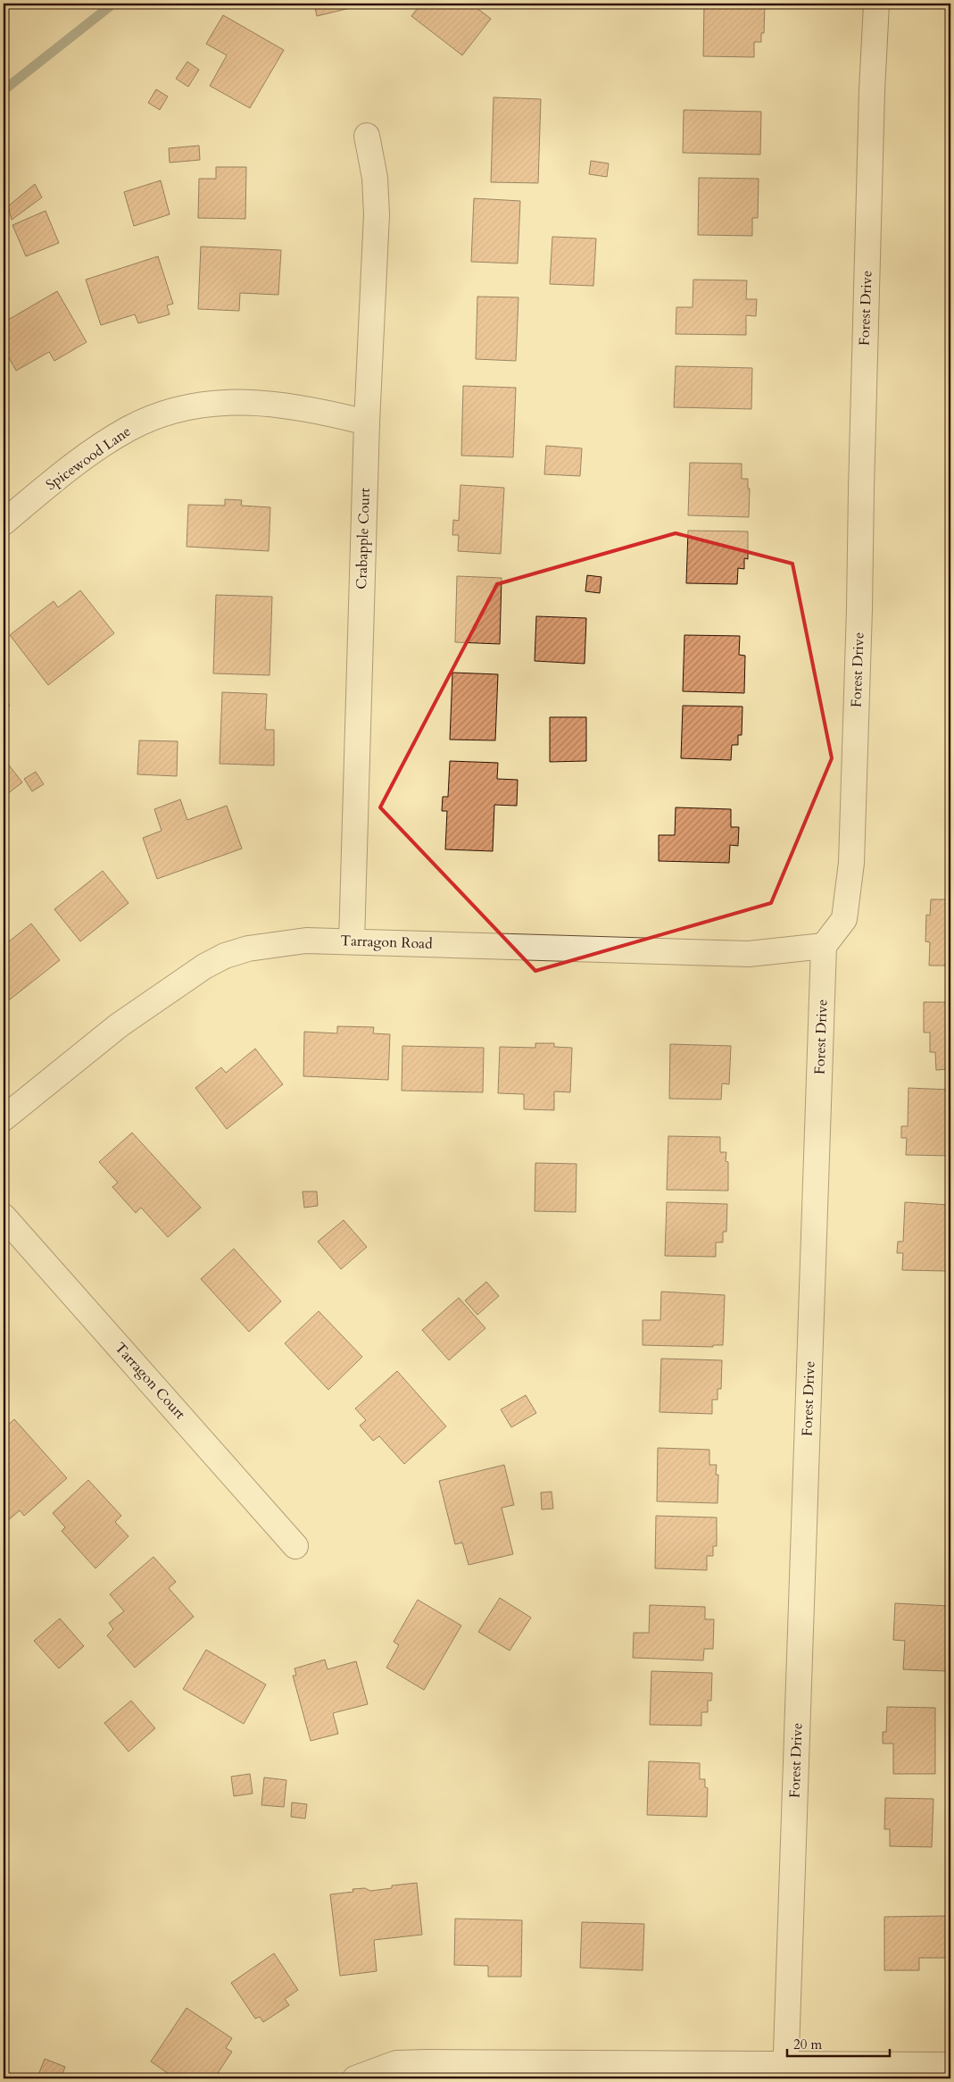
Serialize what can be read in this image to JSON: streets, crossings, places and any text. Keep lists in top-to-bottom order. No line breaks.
{"streets":{"street":["Forest Drive","Spicewood Lane","Crabapple Court","Tarragon Road","Tarragon Court"]},"crossings":[["Forest Drive","Tarragon Road"],["Spicewood Lane","Crabapple Court"],["Crabapple Court","Tarragon Road"]],"scale_bar":"20 m"}
